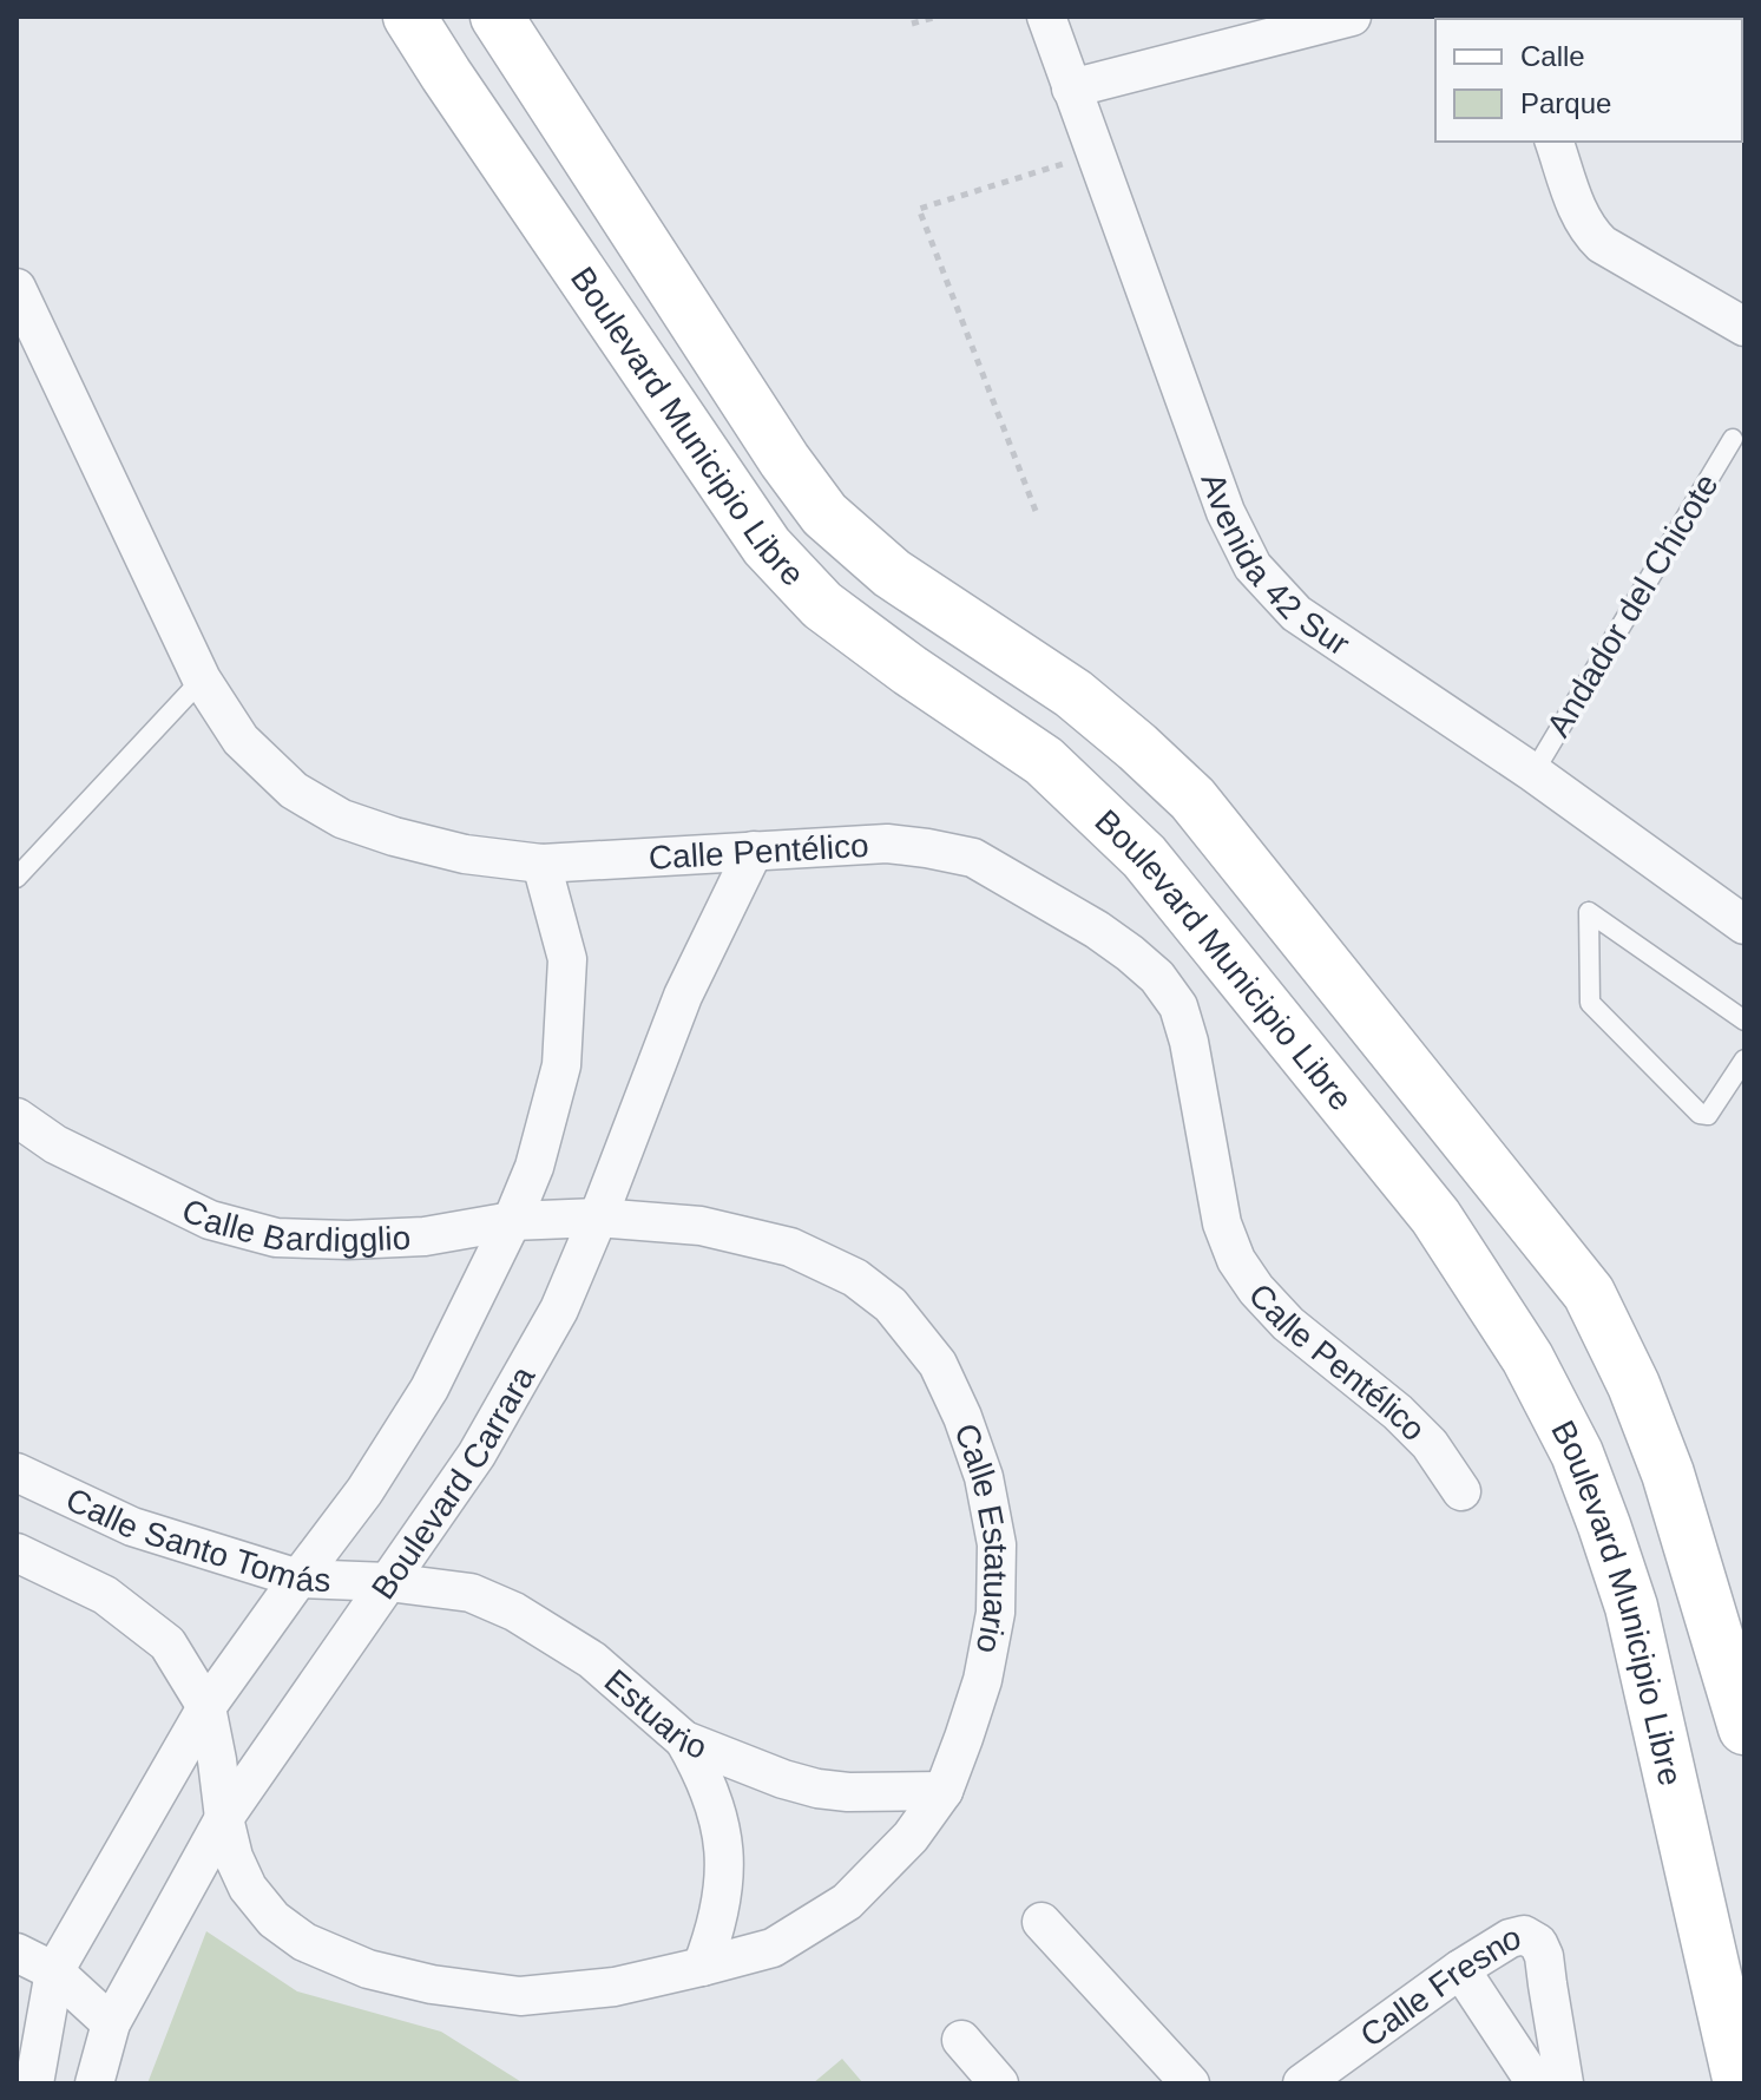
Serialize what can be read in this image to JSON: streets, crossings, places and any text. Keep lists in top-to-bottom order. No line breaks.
{"streets":{"main road":["Boulevard Municipio Libre"],"street":["Avenida 42 Sur","Calle Pentélico","Calle Bardigglio","Boulevard Carrara","Calle Santo Tomás","Calle Estatuario","Estuario","Calle Fresno"],"lane":["Andador del Chicote"]},"crossings":[["Avenida 42 Sur","Andador del Chicote"],["Calle Pentélico","Boulevard Carrara"],["Calle Bardigglio","Boulevard Carrara"],["Calle Bardigglio","Calle Estatuario"],["Boulevard Carrara","Calle Santo Tomás"],["Boulevard Carrara","Calle Estatuario"],["Boulevard Carrara","Estuario"],["Calle Santo Tomás","Estuario"],["Calle Estatuario","Estuario"]],"legend":["Calle","Parque"]}
